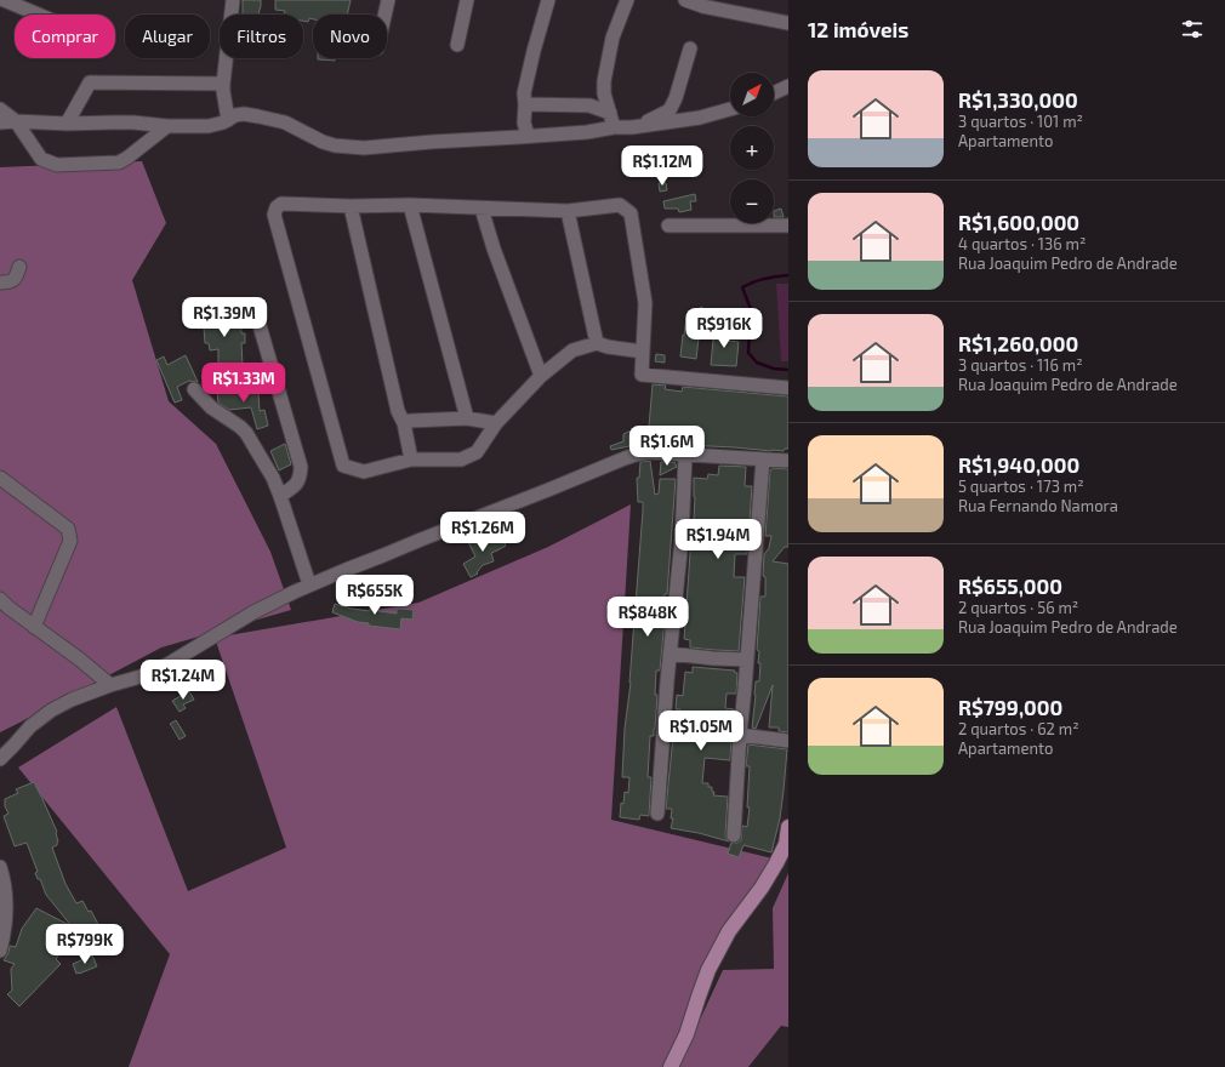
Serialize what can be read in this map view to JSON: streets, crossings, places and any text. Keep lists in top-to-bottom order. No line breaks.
{"north":"top right","page":{"heading":"12 imóveis","chip":["Comprar","Alugar","Filtros","Novo"],"list":[{"name":"R$1,330,000","note":"3 quartos · 101 m² · Apartamento"},{"name":"R$1,600,000","note":"4 quartos · 136 m² · Rua Joaquim Pedro de Andrade"},{"name":"R$1,260,000","note":"3 quartos · 116 m² · Rua Joaquim Pedro de Andrade"},{"name":"R$1,940,000","note":"5 quartos · 173 m² · Rua Fernando Namora"},{"name":"R$655,000","note":"2 quartos · 56 m² · Rua Joaquim Pedro de Andrade"},{"name":"R$799,000","note":"2 quartos · 62 m² · Apartamento"}],"map_buttons":["+","−"],"price":["R$1.12M","R$1.39M","R$916K","R$1.33M","R$1.6M","R$1.26M","R$1.94M","R$655K","R$848K","R$1.24M","R$1.05M","R$799K"]}}
